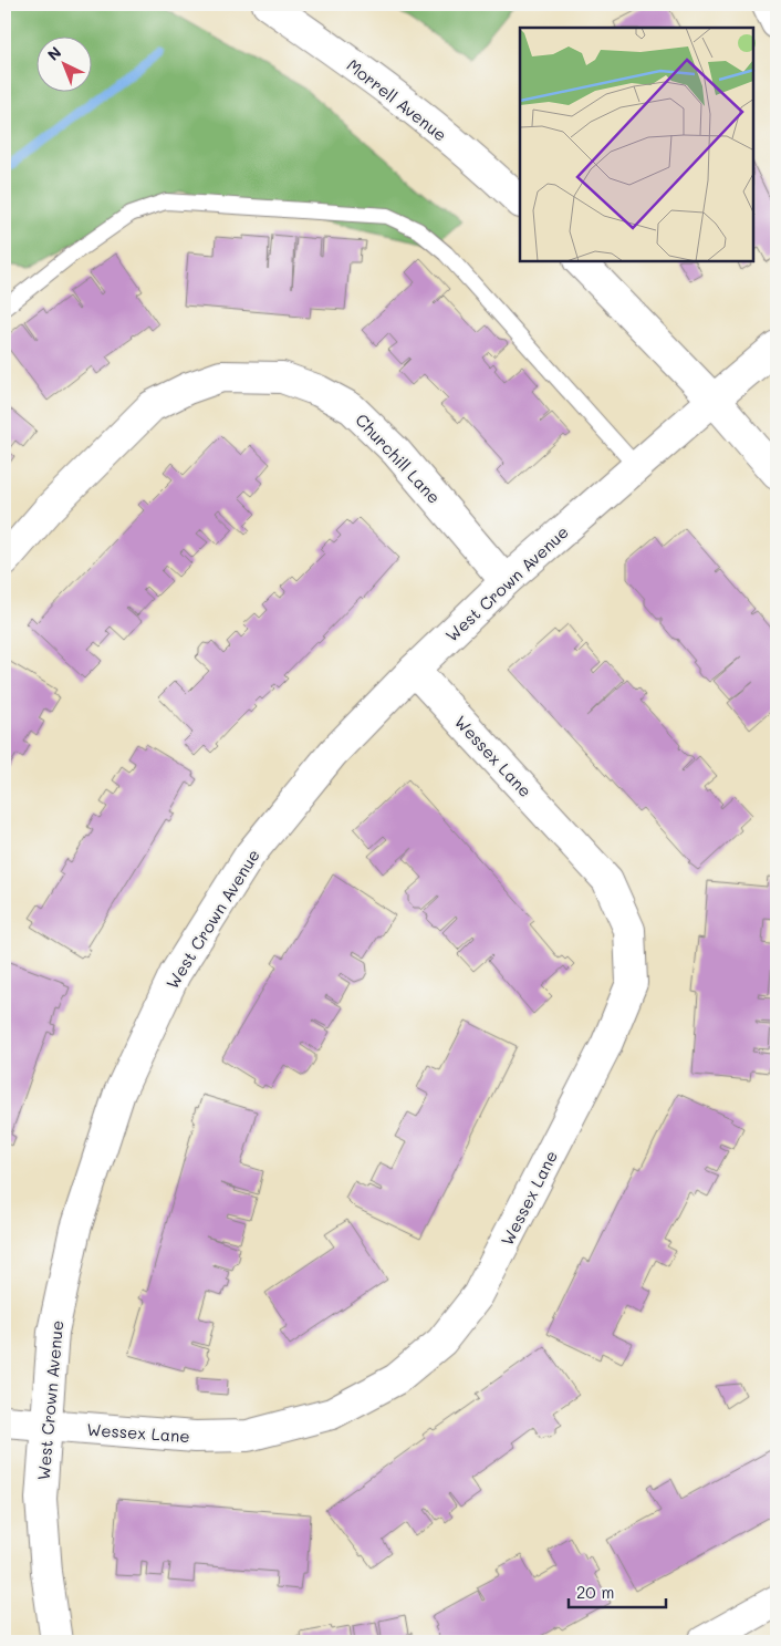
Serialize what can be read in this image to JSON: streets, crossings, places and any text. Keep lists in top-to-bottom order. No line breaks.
{"streets":{"street":["Morrell Avenue","Churchill Lane","West Crown Avenue","Wessex Lane"]},"crossings":[["Churchill Lane","West Crown Avenue"],["West Crown Avenue","Wessex Lane"]],"scale_bar":"20 m","north":"top left"}
